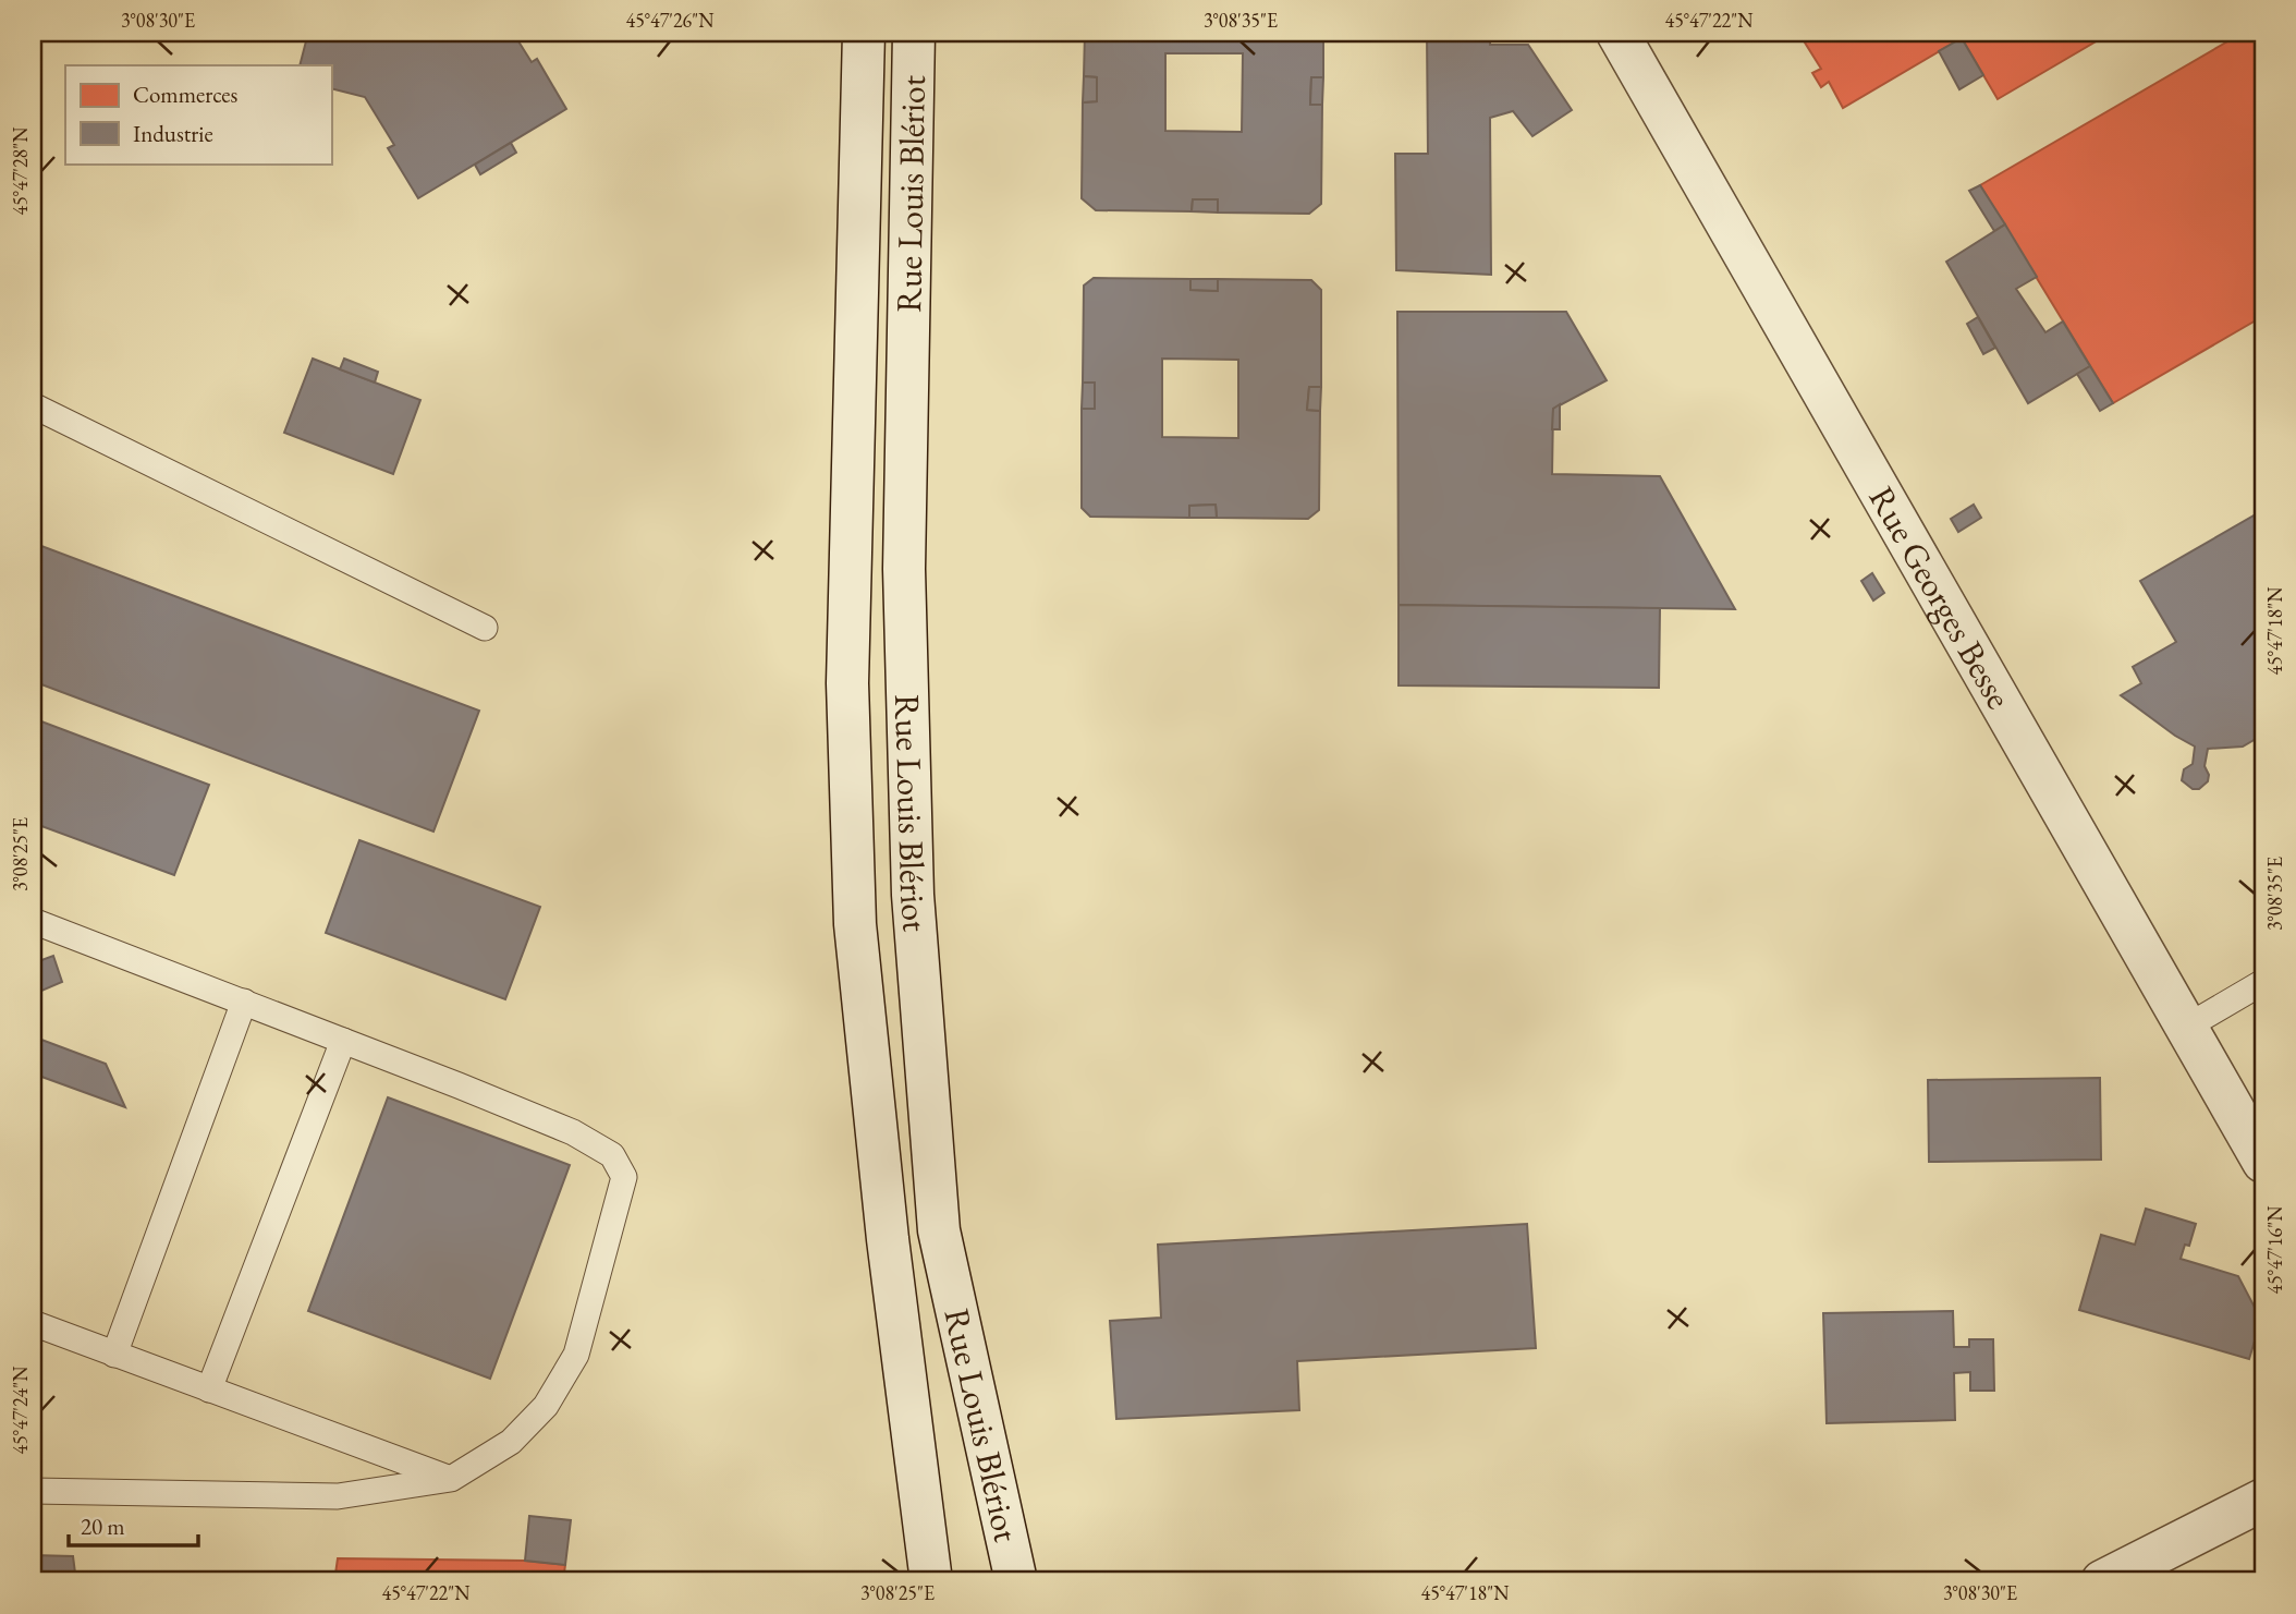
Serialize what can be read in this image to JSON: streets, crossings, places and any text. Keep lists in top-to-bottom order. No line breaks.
{"streets":{"main road":["Rue Louis Blériot","Rue Georges Besse"]},"legend":["Commerces","Industrie"],"scale_bar":"20 m","coordinates":["3°08'30\"E","45°47'26\"N","3°08'35\"E","45°47'22\"N","45°47'28\"N","45°47'18\"N","3°08'25\"E","45°47'16\"N","45°47'24\"N"]}
